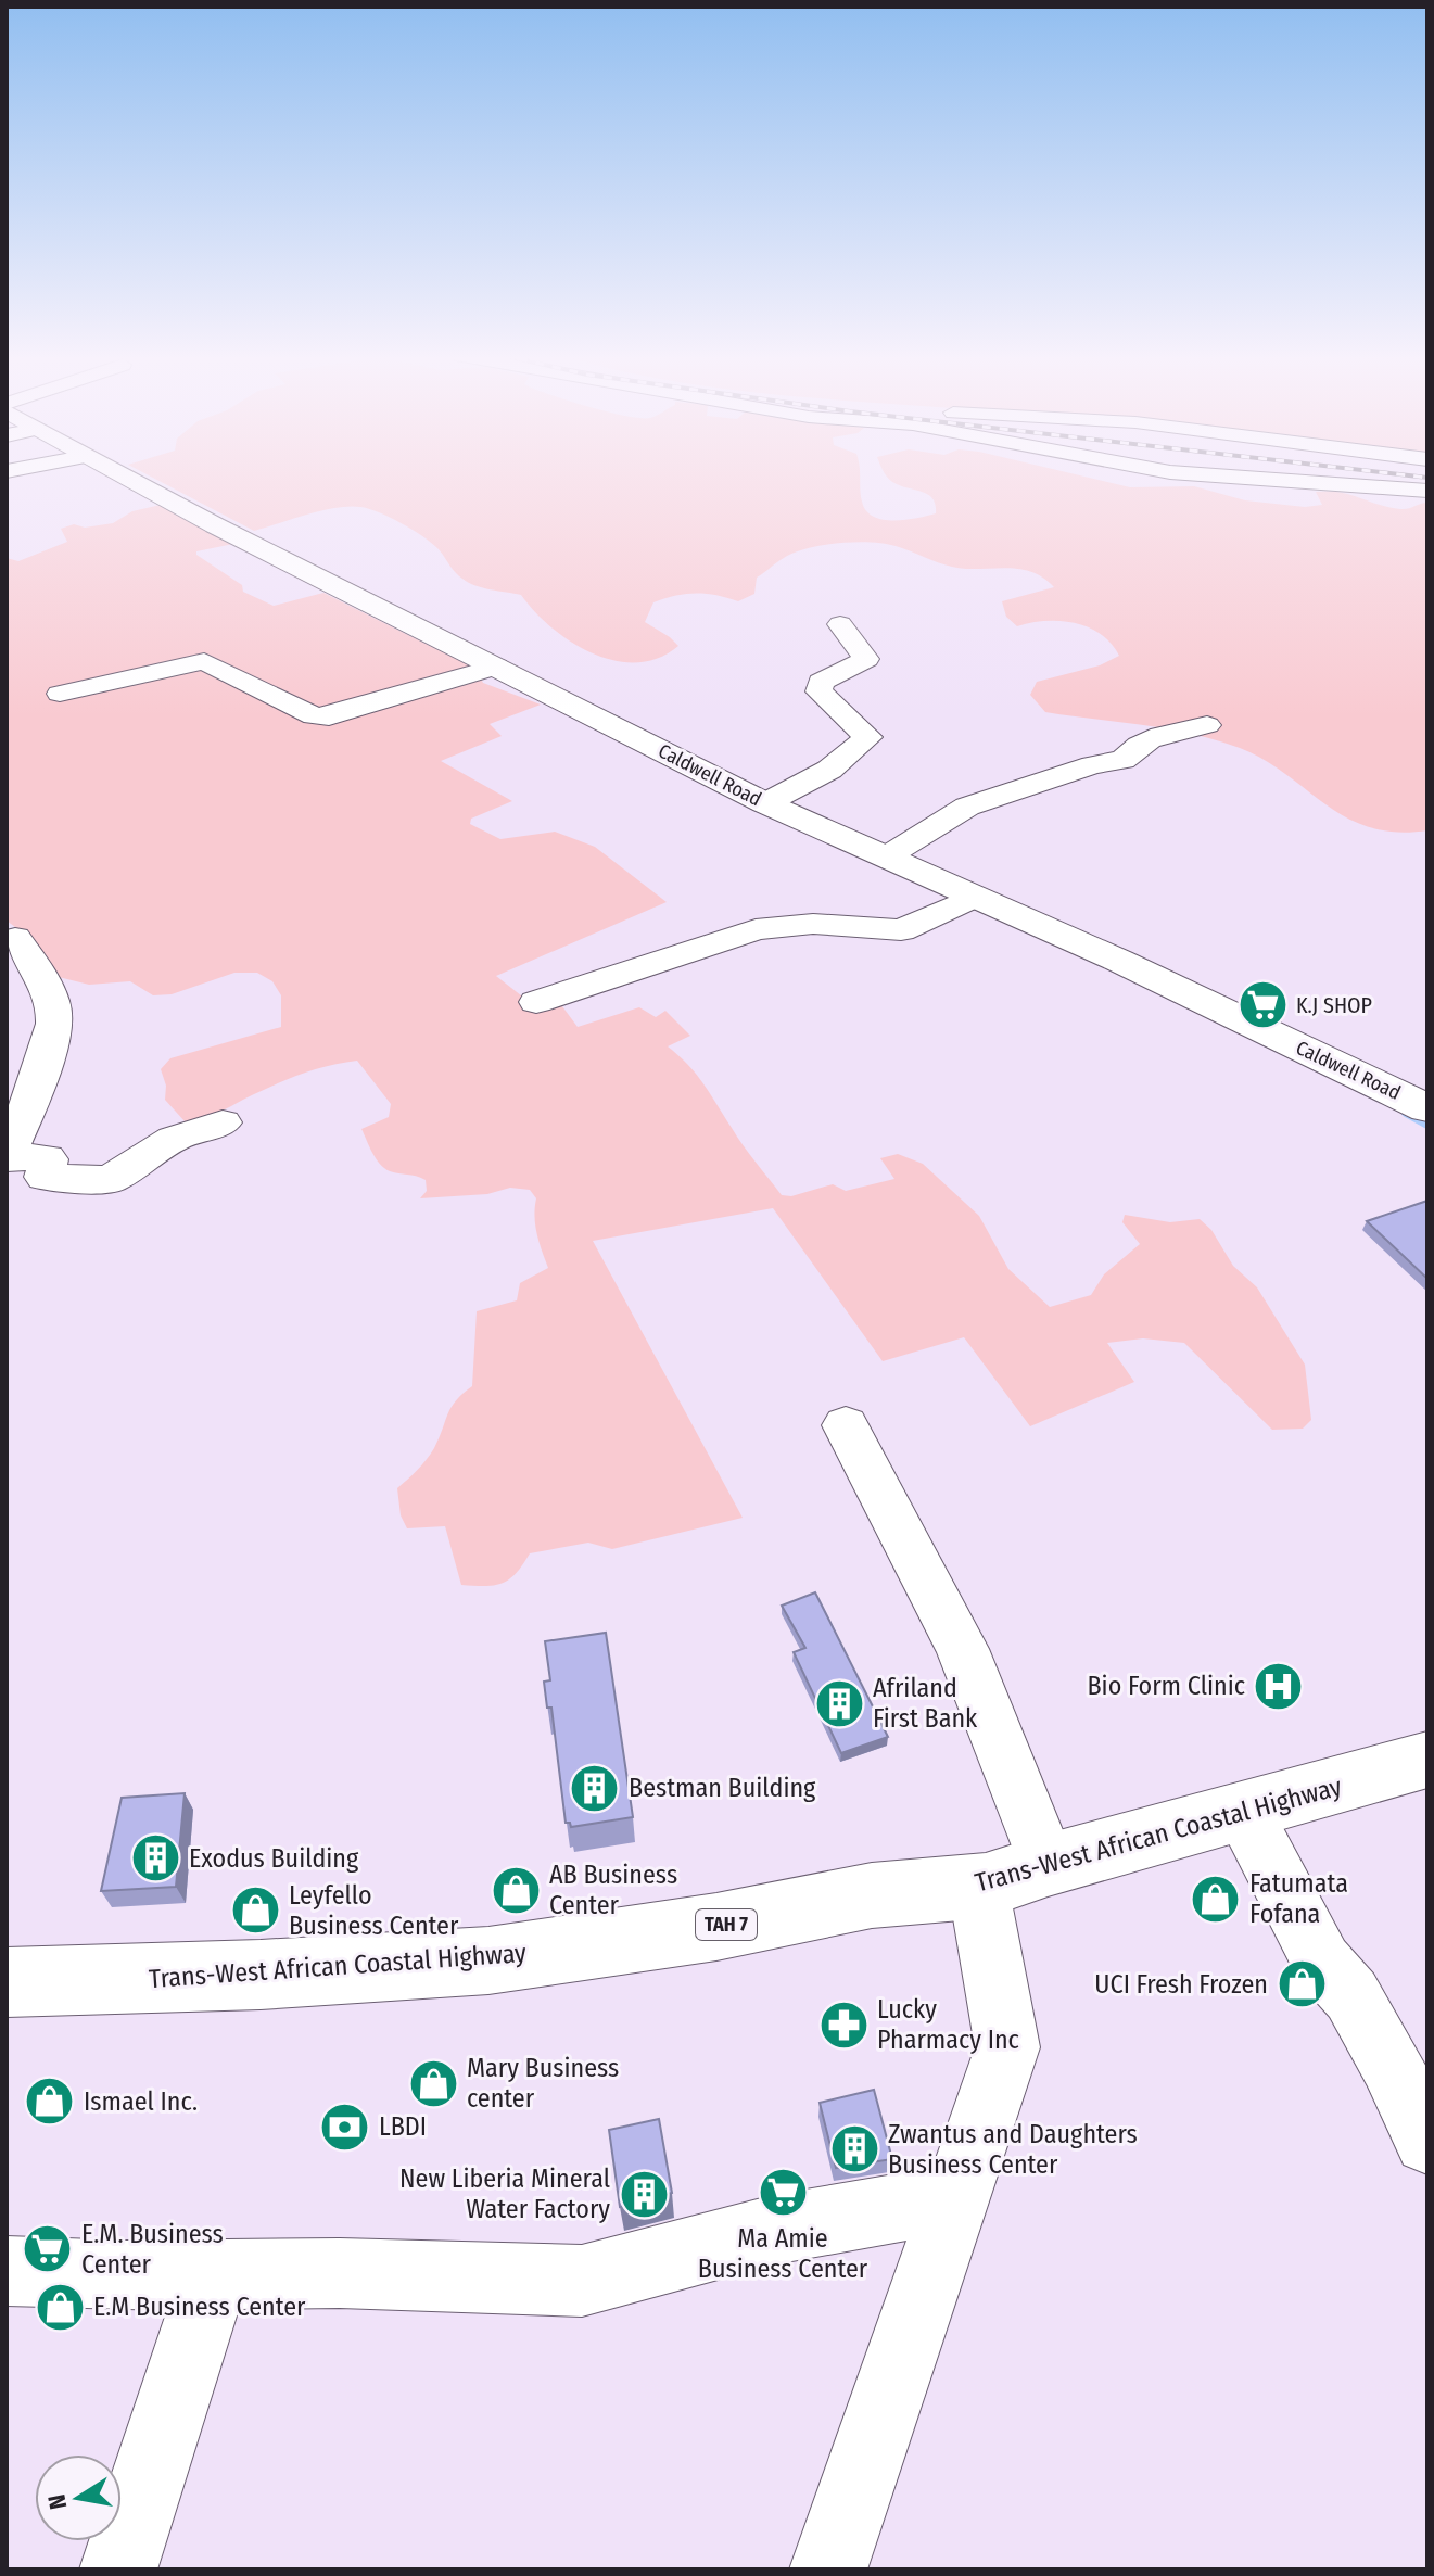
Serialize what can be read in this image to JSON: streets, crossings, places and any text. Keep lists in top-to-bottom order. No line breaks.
{"streets":{"main road":["Caldwell Road","Trans-West African Coastal Highway","TAH 7"]},"places":{"supermarket":["K.J SHOP","Ma Amie Business Center","E.M. Business Center"],"hospital":["Bio Form Clinic"],"building":["Afriland First Bank","Bestman Building","Exodus Building","Zwantus and Daughters Business Center","New Liberia Mineral Water Factory"],"shop":["AB Business Center","Fatumata Fofana","Leyfello Business Center","UCI Fresh Frozen","Mary Business center","Ismael Inc.","E.M Business Center"],"pharmacy":["Lucky Pharmacy Inc"],"bank":["LBDI"]},"north":"left"}
